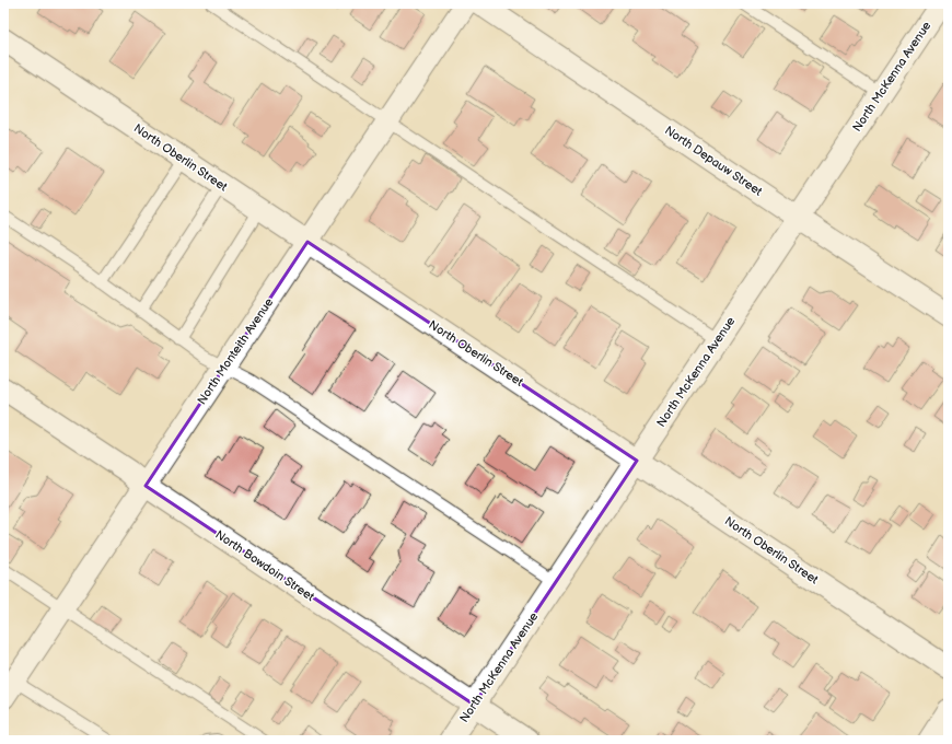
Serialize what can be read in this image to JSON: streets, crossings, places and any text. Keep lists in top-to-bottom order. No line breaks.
{"streets":{"street":["North McKenna Avenue","North Oberlin Street","North Depauw Street","North Monteith Avenue","North Bowdoin Street"]},"crossings":[["North McKenna Avenue","North Oberlin Street"],["North McKenna Avenue","North Depauw Street"],["North McKenna Avenue","North Bowdoin Street"],["North Oberlin Street","North Monteith Avenue"],["North Monteith Avenue","North Bowdoin Street"]]}
